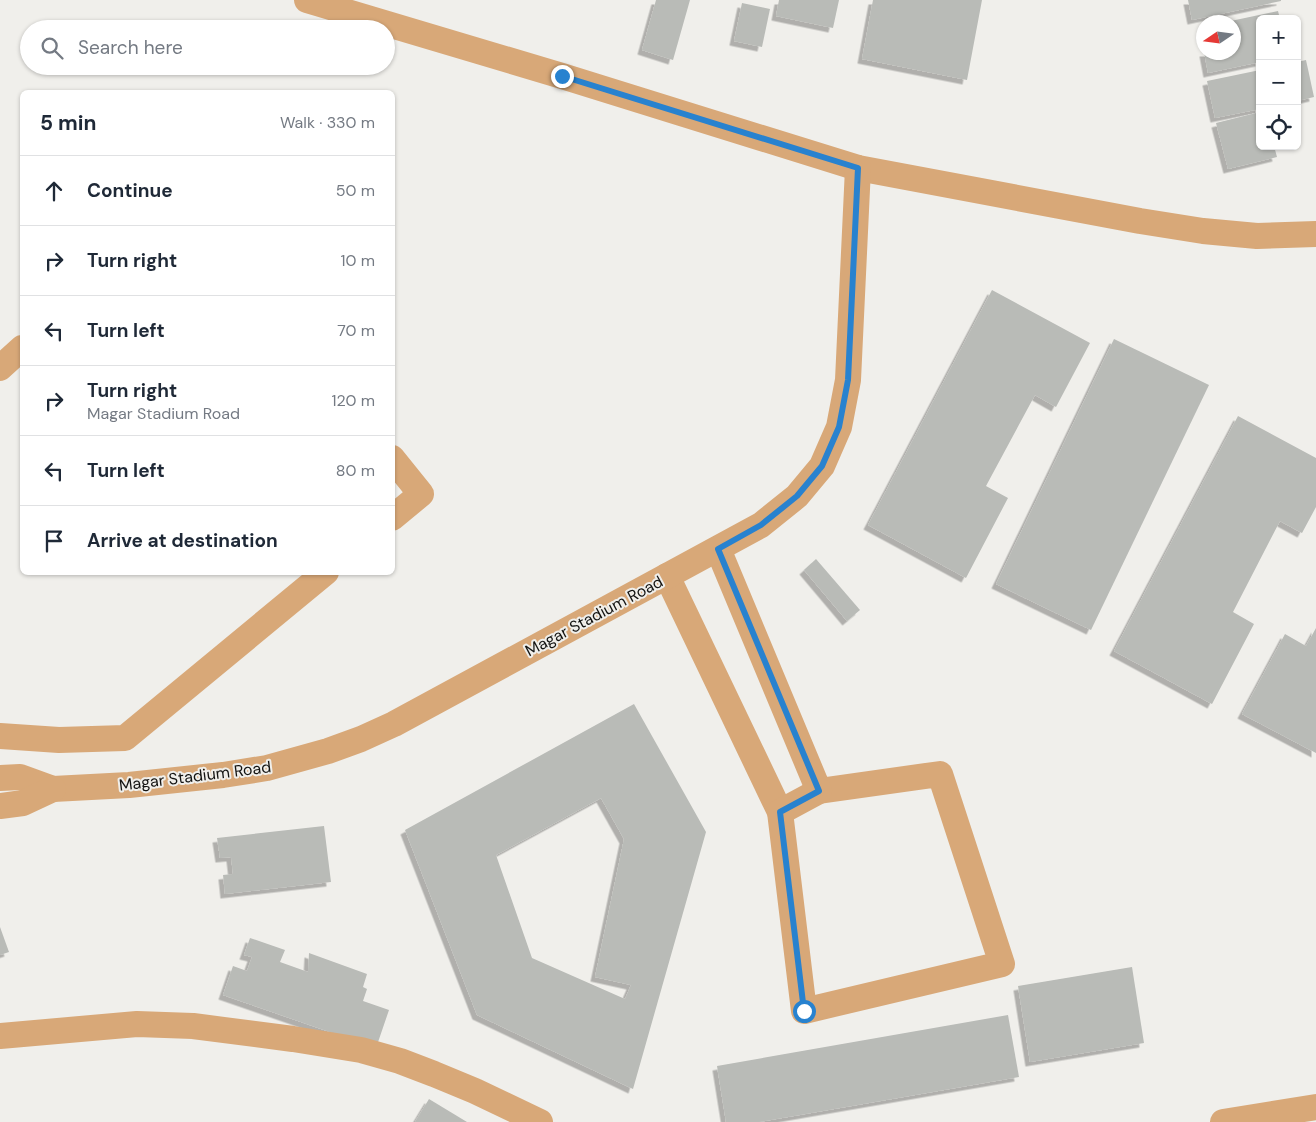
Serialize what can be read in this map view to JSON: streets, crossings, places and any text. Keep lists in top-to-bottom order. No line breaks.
{"streets":{"street":["Magar Stadium Road"]},"north":"left","page":{"map_buttons":["+","−"],"search":"Search here","heading":["5 min","Walk · 330 m"],"list":[["Continue","50 m"],["Turn right","10 m"],["Turn left","70 m"],["Turn right","Magar Stadium Road","120 m"],["Turn left","80 m"],"Arrive at destination"]}}
